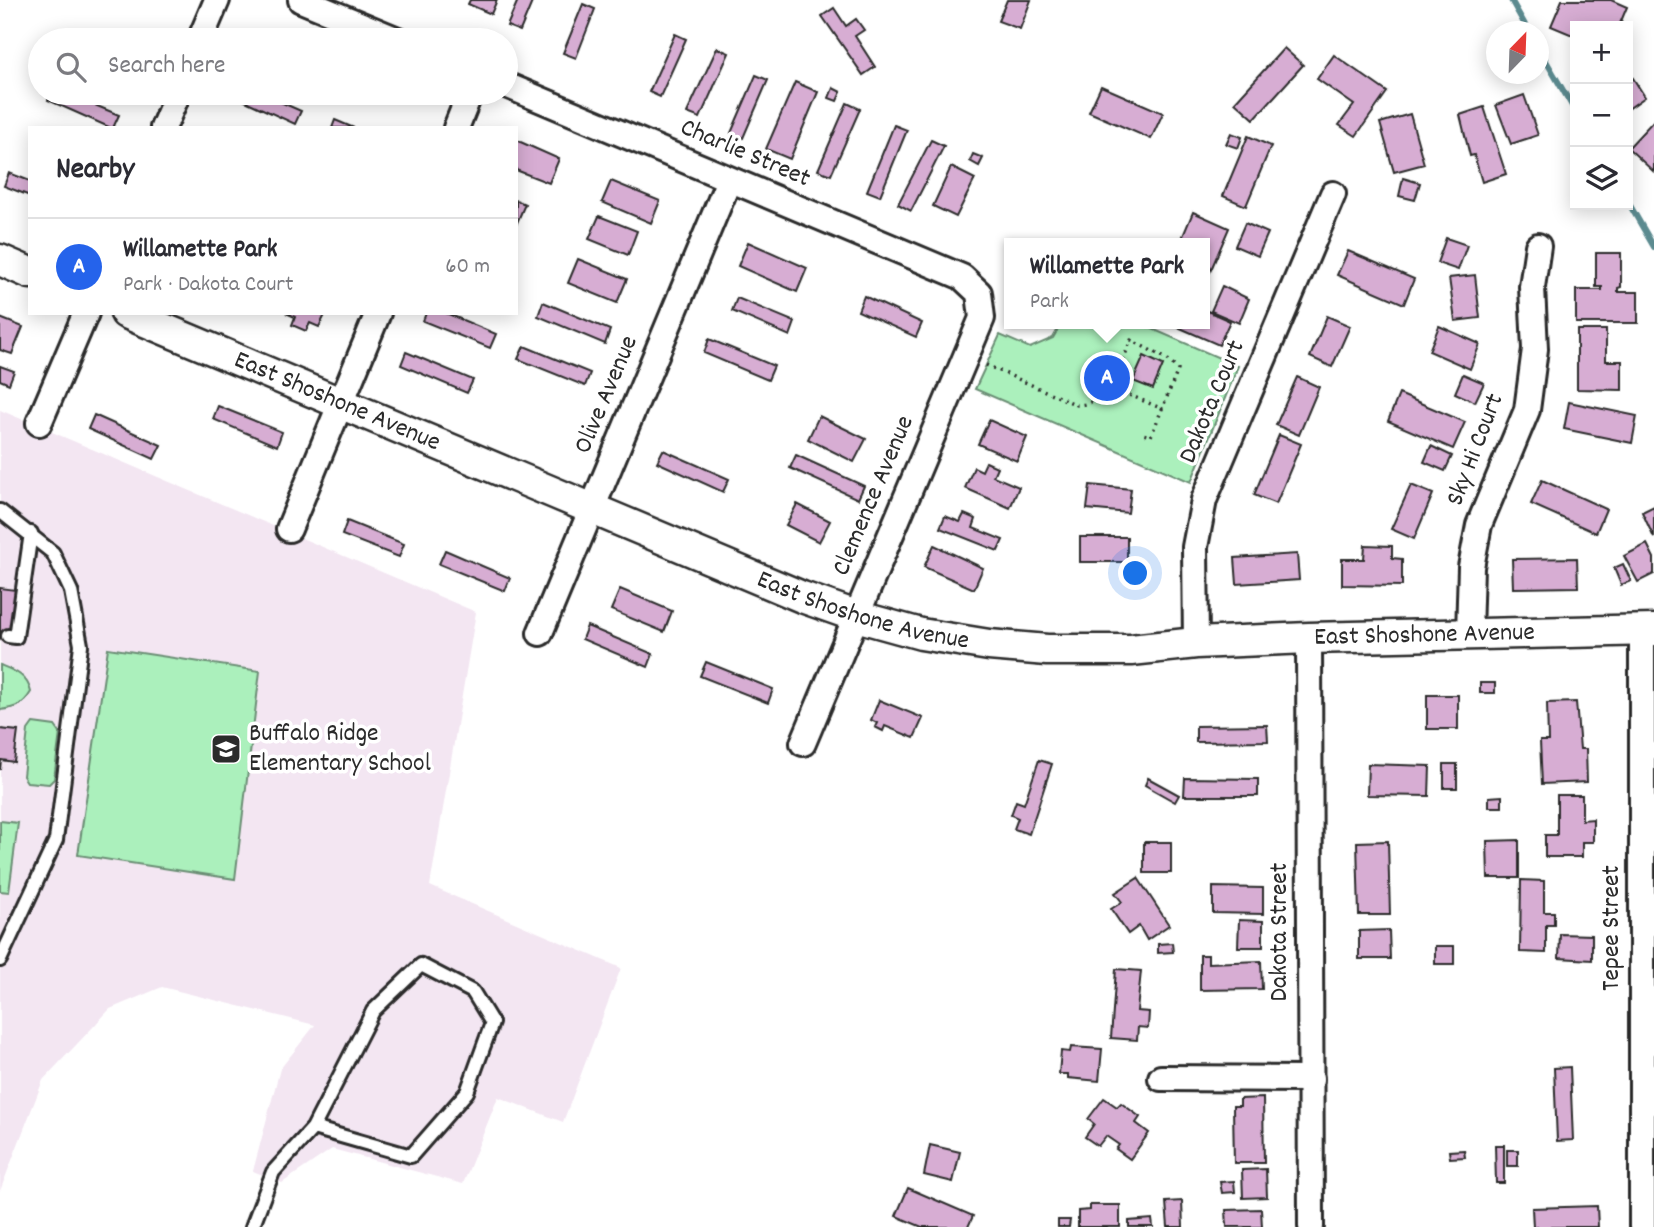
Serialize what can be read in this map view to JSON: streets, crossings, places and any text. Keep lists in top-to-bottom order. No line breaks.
{"streets":{"street":["Charlie Street","Olive Avenue","East Shoshone Avenue","Dakota Court","Sky Hi Court","Clemence Avenue","Tepee Street","Dakota Street"]},"crossings":[["Charlie Street","Olive Avenue"],["Charlie Street","Clemence Avenue"],["Olive Avenue","East Shoshone Avenue"],["East Shoshone Avenue","Dakota Court"],["East Shoshone Avenue","Sky Hi Court"],["East Shoshone Avenue","Clemence Avenue"],["East Shoshone Avenue","Tepee Street"],["East Shoshone Avenue","Dakota Street"]],"places":{"school or university":["Buffalo Ridge Elementary School"]},"north":"top right","page":{"map_buttons":["+","−"],"search":"Search here","heading":"Nearby","list":[{"mark":"A","name":"Willamette Park","note":"Park · Dakota Court","value":"60 m"}],"popup":["Willamette Park","Park"],"pins":"A"}}
